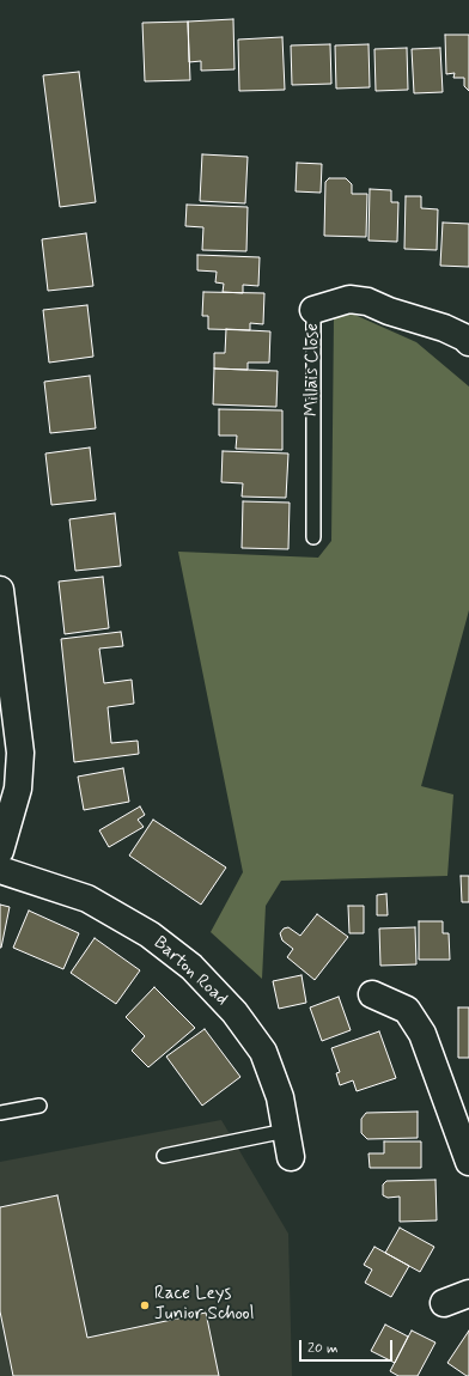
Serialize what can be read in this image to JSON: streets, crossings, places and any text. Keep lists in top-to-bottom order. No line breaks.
{"streets":{"street":["Millais Close","Barton Road"]},"places":["Race Leys Junior School"],"scale_bar":"20 m"}
